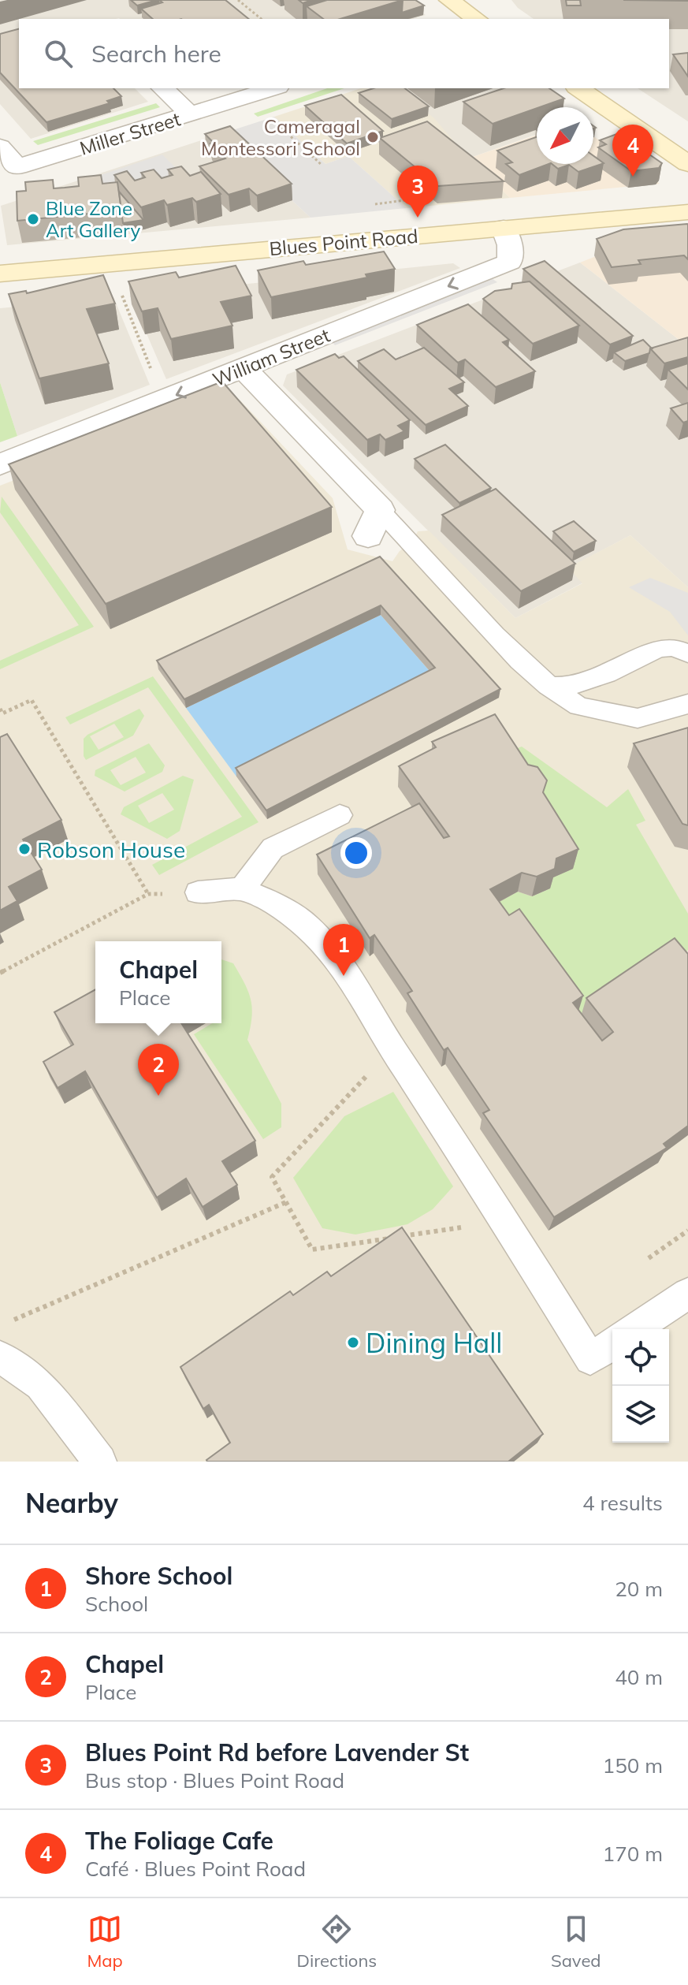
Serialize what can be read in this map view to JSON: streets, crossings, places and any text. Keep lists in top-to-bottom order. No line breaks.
{"streets":{"street":["Miller Street","Blues Point Road","William Street"]},"crossings":[["Blues Point Road","William Street"]],"one_way":["William Street"],"places":["Cameragal Montessori School","Blue Zone Art Gallery","Robson House","Dining Hall"],"north":"bottom left","page":{"search":"Search here","pins":["4","3","1","2"],"popup":["Chapel","Place"],"heading":["Nearby","4 results"],"list":[{"mark":"1","name":"Shore School","note":"School","value":"20 m"},{"mark":"2","name":"Chapel","note":"Place","value":"40 m"},{"mark":"3","name":"Blues Point Rd before Lavender St","note":"Bus stop · Blues Point Road","value":"150 m"},{"mark":"4","name":"The Foliage Cafe","note":"Café · Blues Point Road","value":"170 m"}],"nav":["Map","Directions","Saved"]}}
